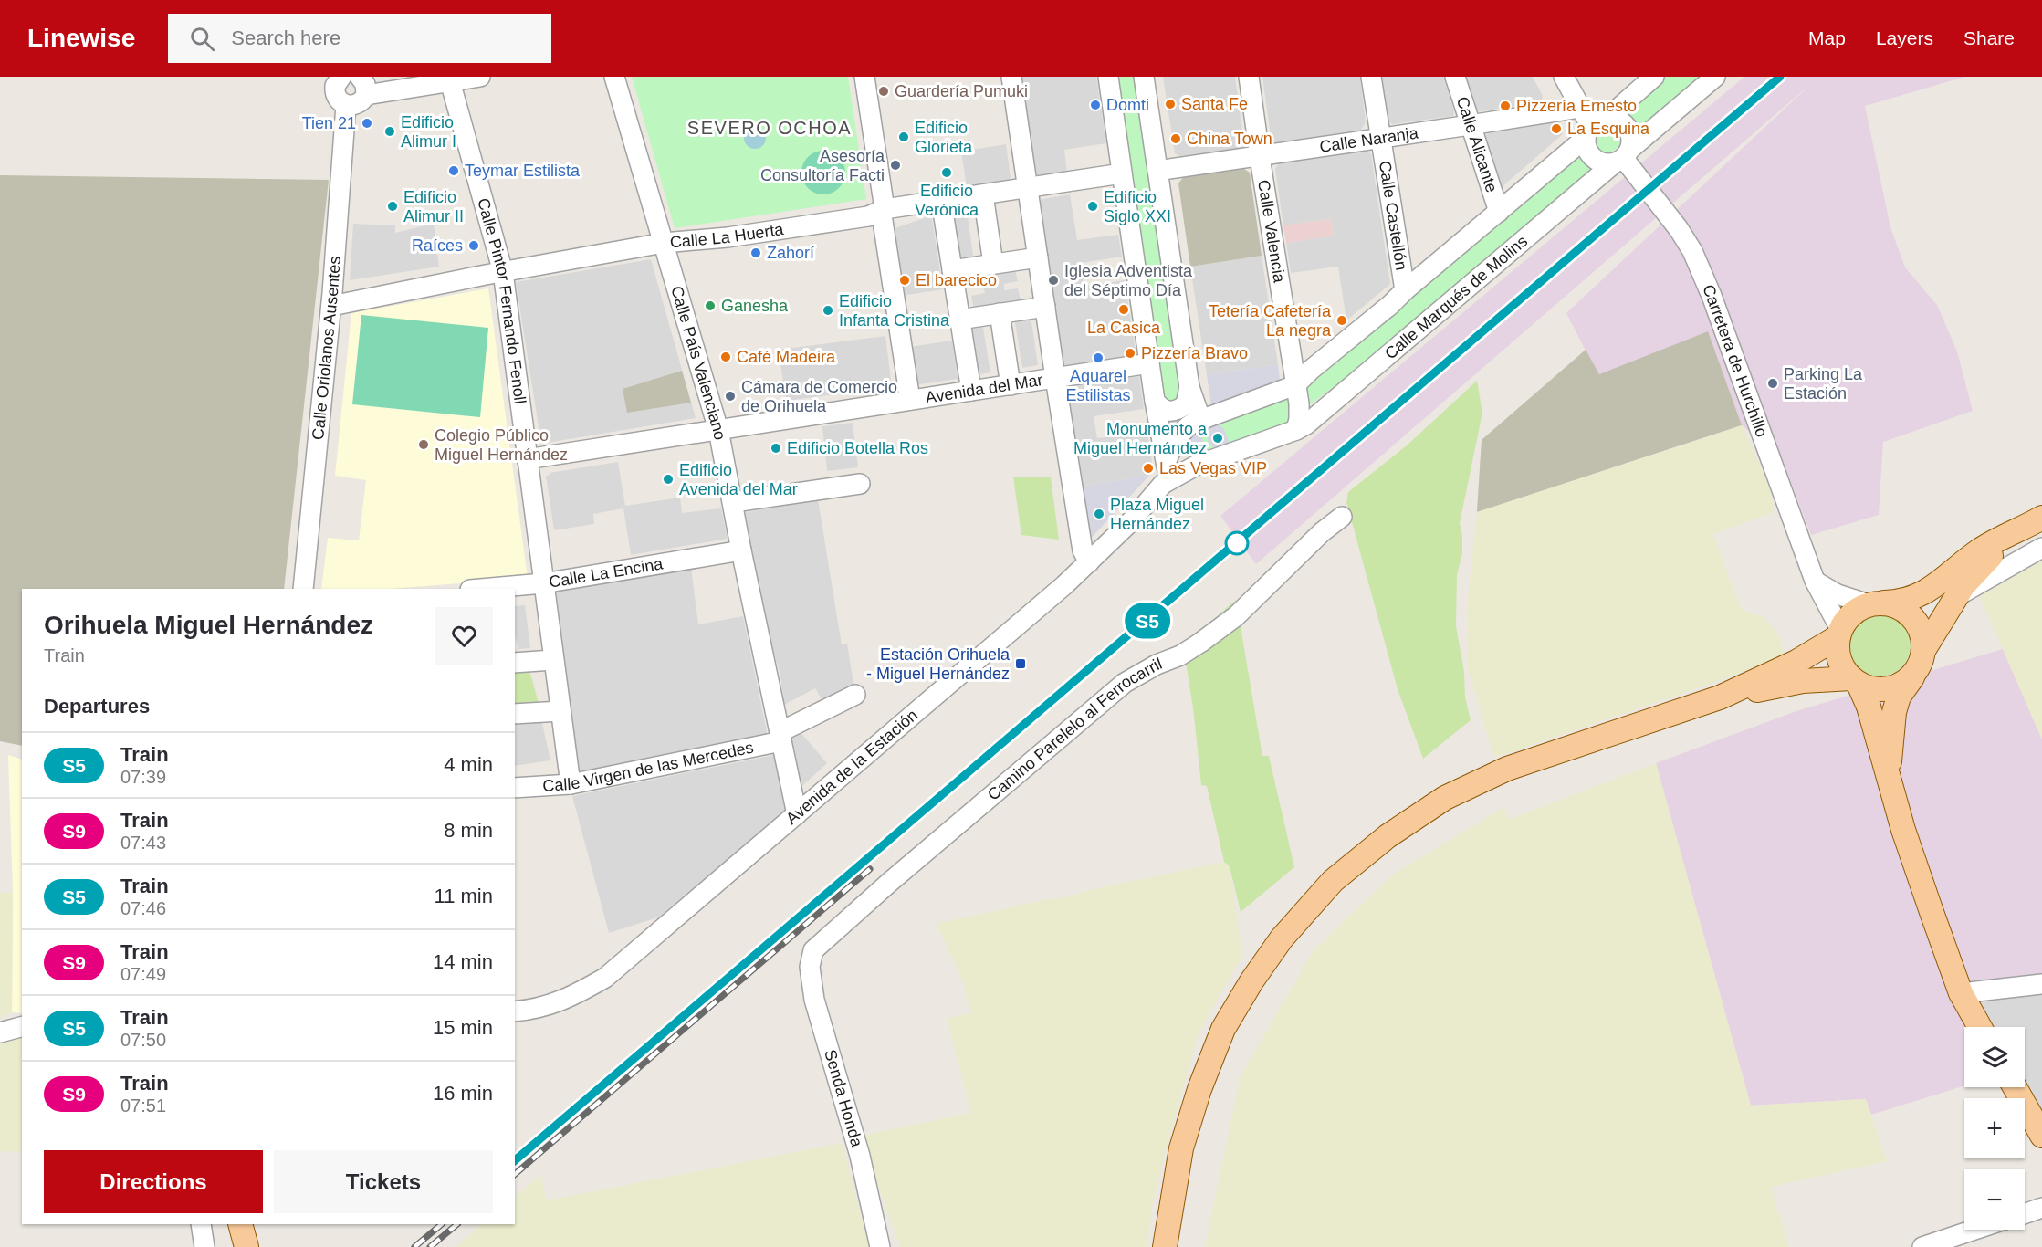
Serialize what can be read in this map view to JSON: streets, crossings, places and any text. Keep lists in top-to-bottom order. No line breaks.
{"streets":{"street":["Calle Naranja","Calle Alicante","Calle Castellón","Calle Valencia","Calle La Huerta","Calle Marqués de Molins","Calle Pintor Fernando Fenoll","Calle Oriolanos Ausentes","Carretera de Hurchillo","Calle País Valenciano","Avenida del Mar","Calle La Encina","Camino Parelelo al Ferrocarril","Calle Virgen de las Mercedes","Avenida de la Estación","Senda Honda"]},"crossings":[["Calle Naranja","Calle Alicante"],["Calle Naranja","Calle Castellón"],["Calle Naranja","Calle Valencia"],["Calle La Huerta","Calle Pintor Fernando Fenoll"],["Calle La Huerta","Calle Oriolanos Ausentes"],["Calle La Huerta","Calle País Valenciano"],["Calle Marqués de Molins","Carretera de Hurchillo"],["Calle Marqués de Molins","Avenida de la Estación"],["Calle Pintor Fernando Fenoll","Avenida del Mar"],["Calle Pintor Fernando Fenoll","Calle La Encina"],["Calle Pintor Fernando Fenoll","Calle Virgen de las Mercedes"],["Calle País Valenciano","Avenida del Mar"],["Calle País Valenciano","Calle La Encina"],["Calle País Valenciano","Calle Virgen de las Mercedes"],["Calle País Valenciano","Avenida de la Estación"],["Camino Parelelo al Ferrocarril","Senda Honda"]],"districts":["SEVERO OCHOA"],"places":{"other":["Guardería Pumuki","Santa Fe","Domti","Pizzería Ernesto","Tien 21","La Esquina","Edificio Alimur I","Edificio Glorieta","China Town","Asesoría Consultoría Facti","Teymar Estilista","Edificio Verónica","Edificio Alimur II","Edificio Siglo XXI","Raíces","Zahorí","El barecico","Iglesia Adventista del Séptimo Día","Ganesha","La Casica","Edificio Infanta Cristina","Tetería Cafetería La negra","Pizzería Bravo","Café Madeira","Aquarel Estilistas","Parking La Estación","Cámara de Comercio de Orihuela","Monumento a Miguel Hernández","Colegio Público Miguel Hernández","Edificio Botella Ros","Las Vegas VIP","Edificio Avenida del Mar","Plaza Miguel Hernández"],"transit":["Estación Orihuela - Miguel Hernández"]},"page":{"header":"Linewise","search":"Search here","nav":["Map","Layers","Share"],"on_map":"S5","heading":[["Orihuela Miguel Hernández","Train"],"Departures"],"list":[{"mark":"S5","name":"Train","note":"07:39","value":"4 min"},{"mark":"S9","name":"Train","note":"07:43","value":"8 min"},{"mark":"S5","name":"Train","note":"07:46","value":"11 min"},{"mark":"S9","name":"Train","note":"07:49","value":"14 min"},{"mark":"S5","name":"Train","note":"07:50","value":"15 min"},{"mark":"S9","name":"Train","note":"07:51","value":"16 min"}],"map_buttons":["+","−"],"buttons":["Directions","Tickets"]}}
